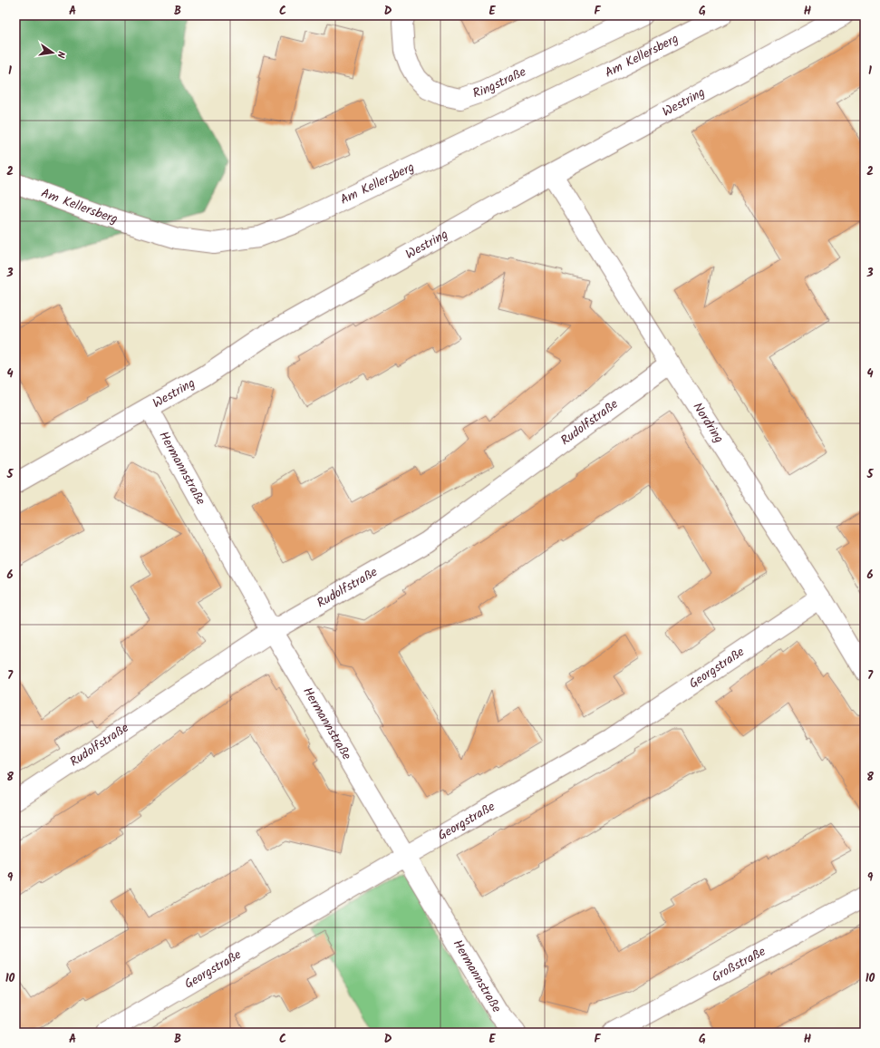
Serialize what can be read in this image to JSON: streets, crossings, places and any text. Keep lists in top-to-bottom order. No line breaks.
{"streets":{"street":["Am Kellersberg","Ringstraße","Westring","Rudolfstraße","Nordring","Hermannstraße","Georgstraße","Großstraße"]},"crossings":[["Westring","Nordring"],["Westring","Hermannstraße"],["Rudolfstraße","Nordring"],["Rudolfstraße","Hermannstraße"],["Nordring","Georgstraße"],["Hermannstraße","Georgstraße"]],"north":"right","grid":{"columns":["A","B","C","D","E","F","G","H"],"rows":["1","2","3","4","5","6","7","8","9","10"]}}
